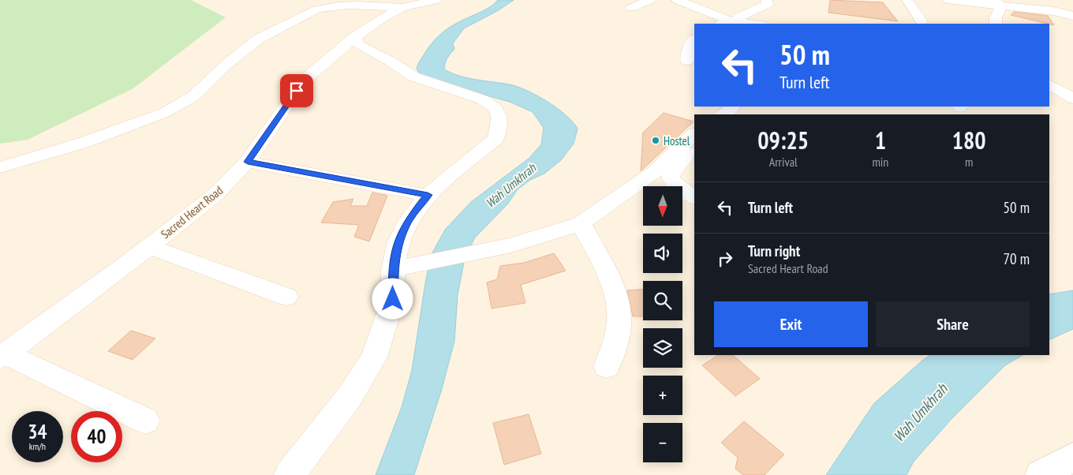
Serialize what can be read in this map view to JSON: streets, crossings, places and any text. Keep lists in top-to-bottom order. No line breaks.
{"streets":{"street":["Sacred Heart Road"]},"water":["Wah Umkhrah"],"places":["Hostel"],"north":"bottom","page":{"turn":["50 m","Turn left"],"eta":["09:25","Arrival","1","min","180","m"],"list":[{"name":"Turn left","value":"50 m"},{"name":"Turn right","note":"Sacred Heart Road","value":"70 m"}],"map_buttons":["+","−"],"buttons":["Exit","Share"],"speed":"34 km/h","limit":"40"}}
